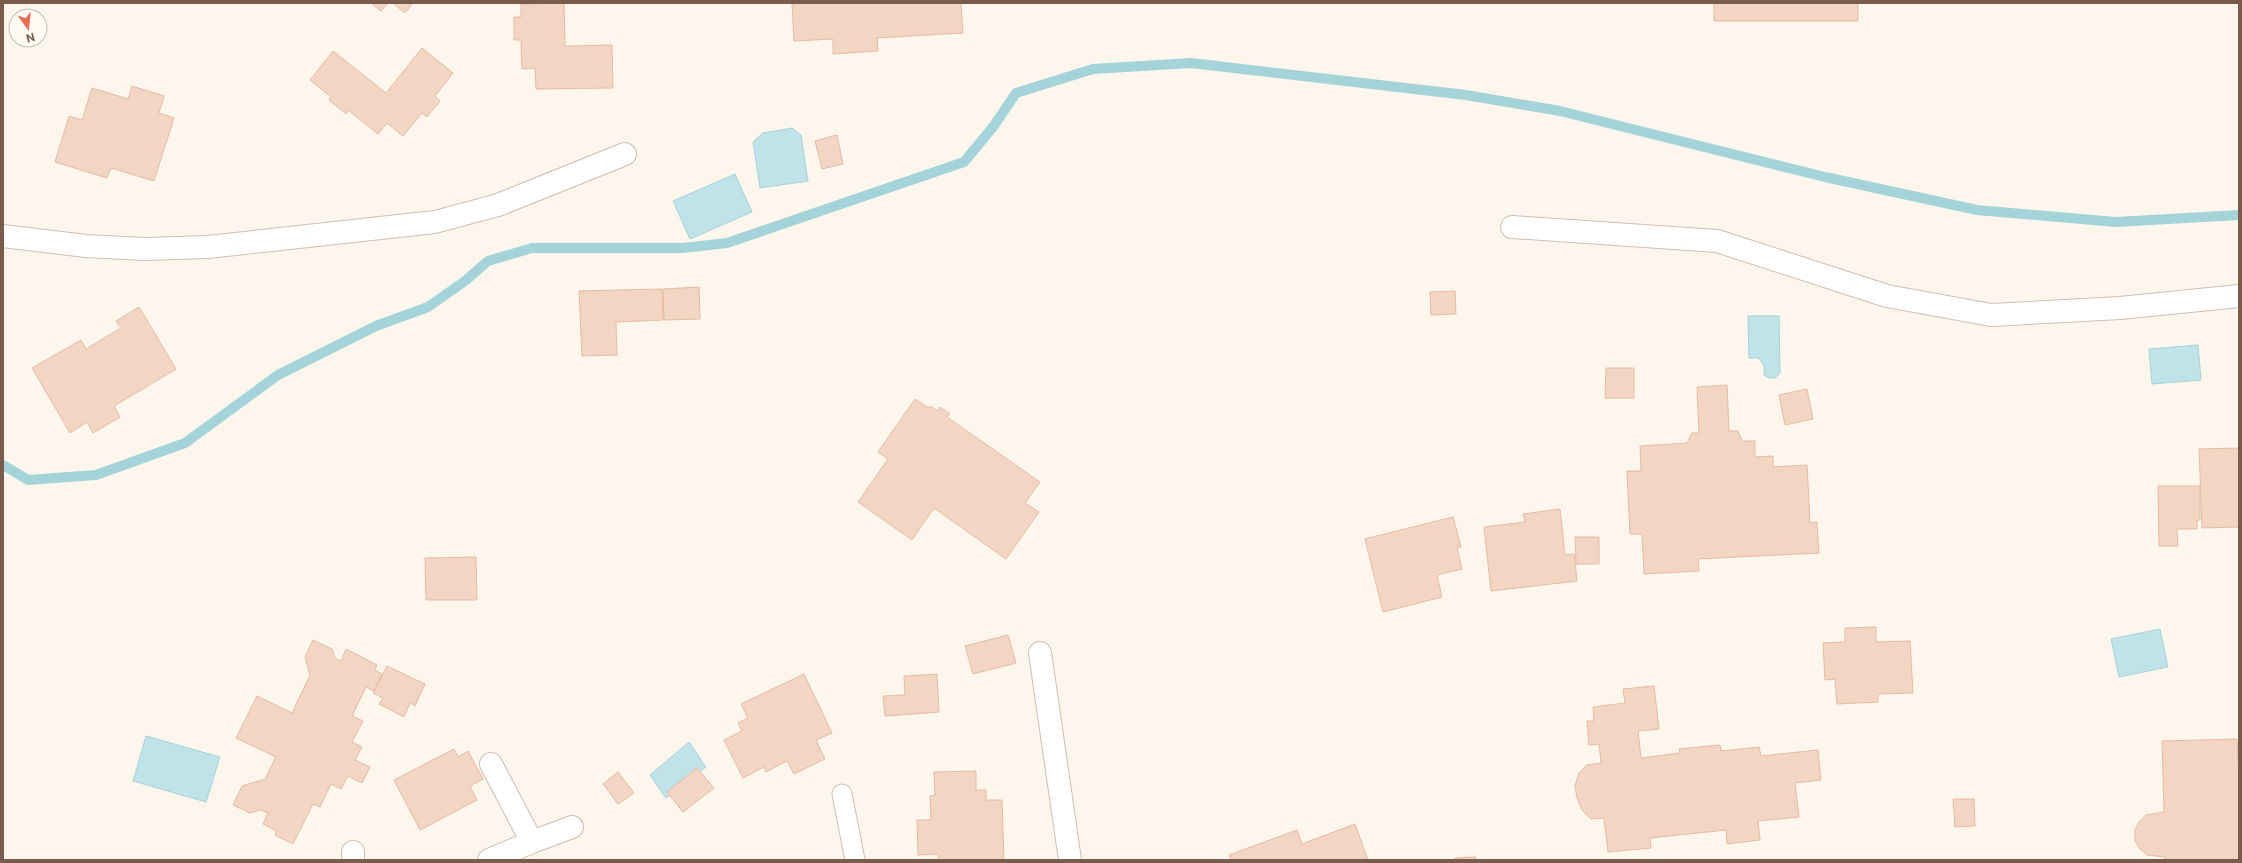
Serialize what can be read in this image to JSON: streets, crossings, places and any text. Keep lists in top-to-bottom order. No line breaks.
{"north":"bottom"}
